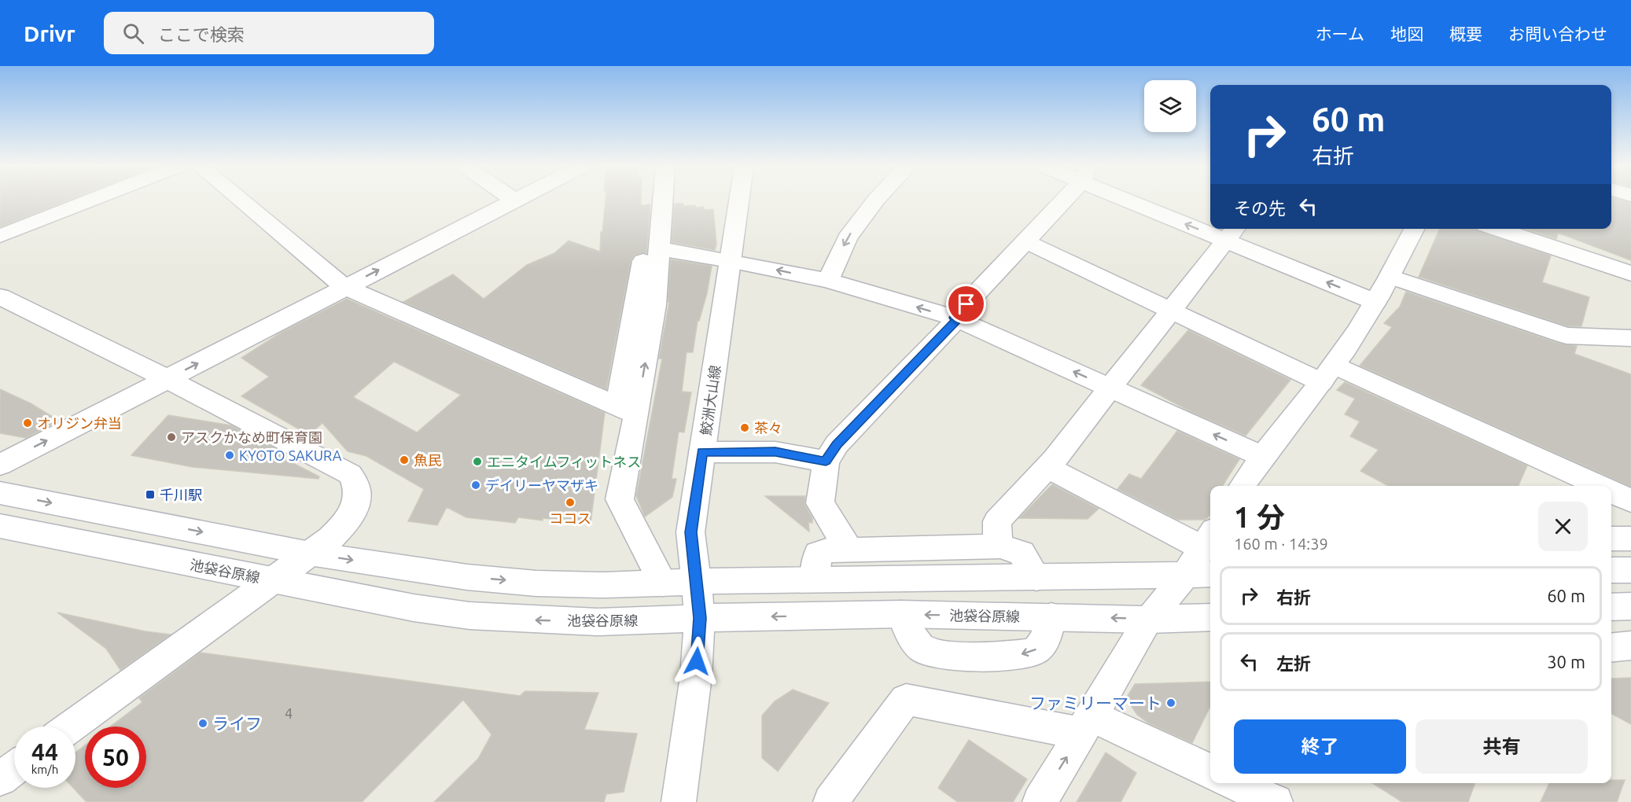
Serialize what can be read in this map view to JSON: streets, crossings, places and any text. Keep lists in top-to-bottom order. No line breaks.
{"streets":{"street":["鮫洲大山線","池袋谷原線"]},"crossings":[["鮫洲大山線","池袋谷原線"]],"places":{"other":["オリジン弁当","茶々","アスクかなめ町保育園","KYOTO SAKURA","魚民","エニタイムフィットネス","デイリーヤマザキ","ココス","ファミリーマート","ライフ"],"transit":["千川駅"]},"house_numbers":["4"],"page":{"header":"Drivr","search":"ここで検索","nav":["ホーム","地図","概要","お問い合わせ"],"turn":["60 m","右折"],"then":"その先","heading":["1 分","160 m · 14:39"],"list":[{"name":"右折","value":"60 m"},{"name":"左折","value":"30 m"}],"buttons":["終了","共有"],"speed":"44 km/h","limit":"50"}}
